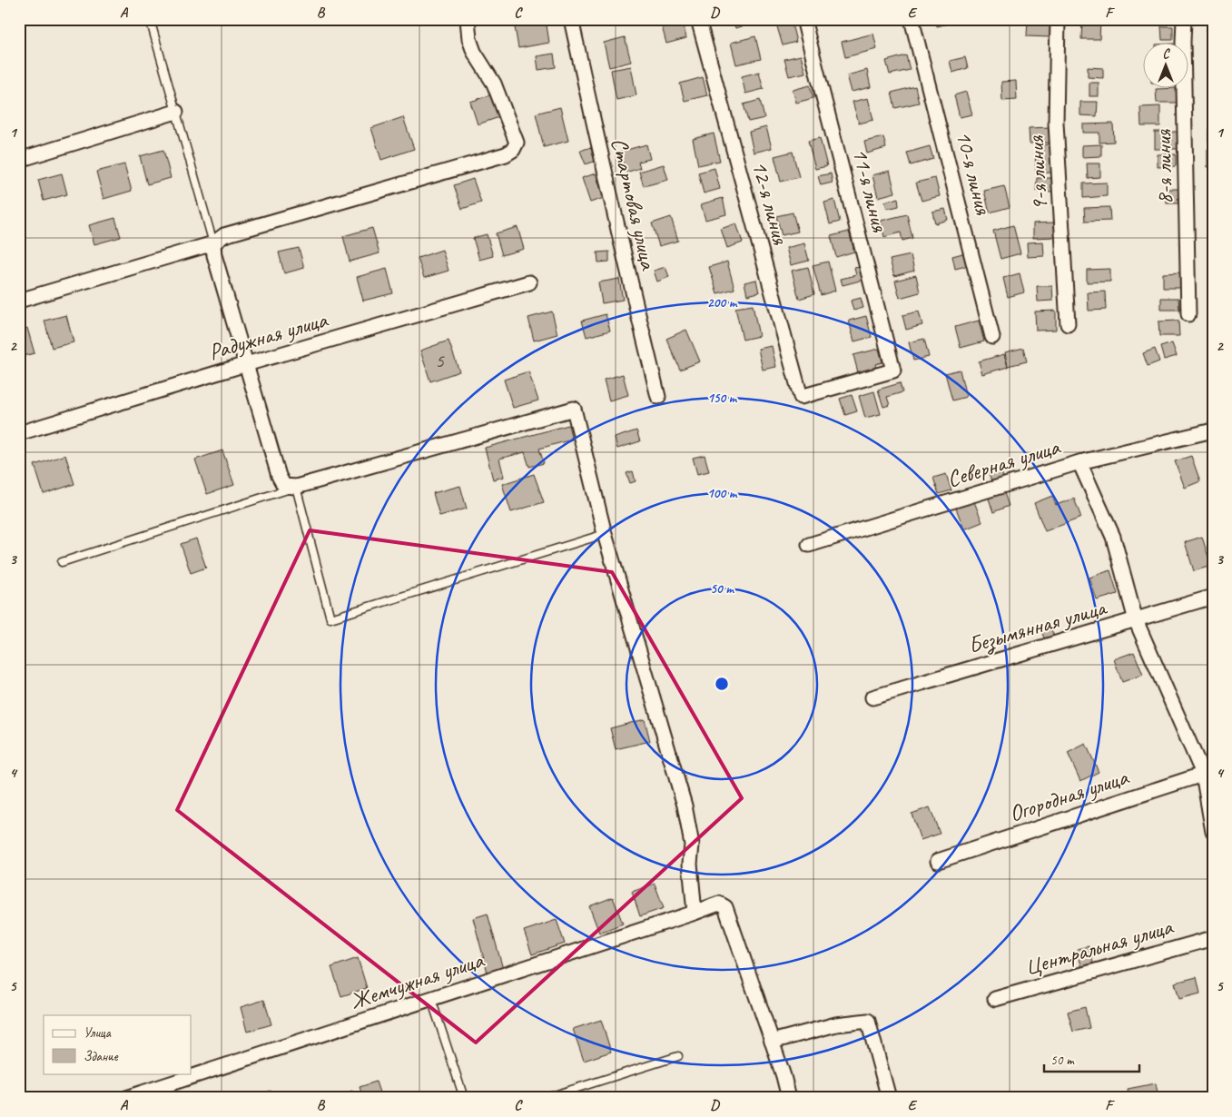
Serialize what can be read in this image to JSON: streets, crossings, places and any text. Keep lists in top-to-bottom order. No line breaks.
{"streets":{"street":["8-я линия","10-я линия","9-я линия","11-я линия","12-я линия","Стартовая улица","Радужная улица","Северная улица","Безымянная улица","Огородная улица","Центральная улица","Жемчужная улица"]},"crossings":[["11-я линия","12-я линия"]],"house_numbers":["5"],"legend":["Улица","Здание"],"scale_bar":"50 m","north":"top","grid":{"columns":["A","B","C","D","E","F"],"rows":["1","2","3","4","5"]},"rings":["200 m","150 m","100 m","50 m"]}
